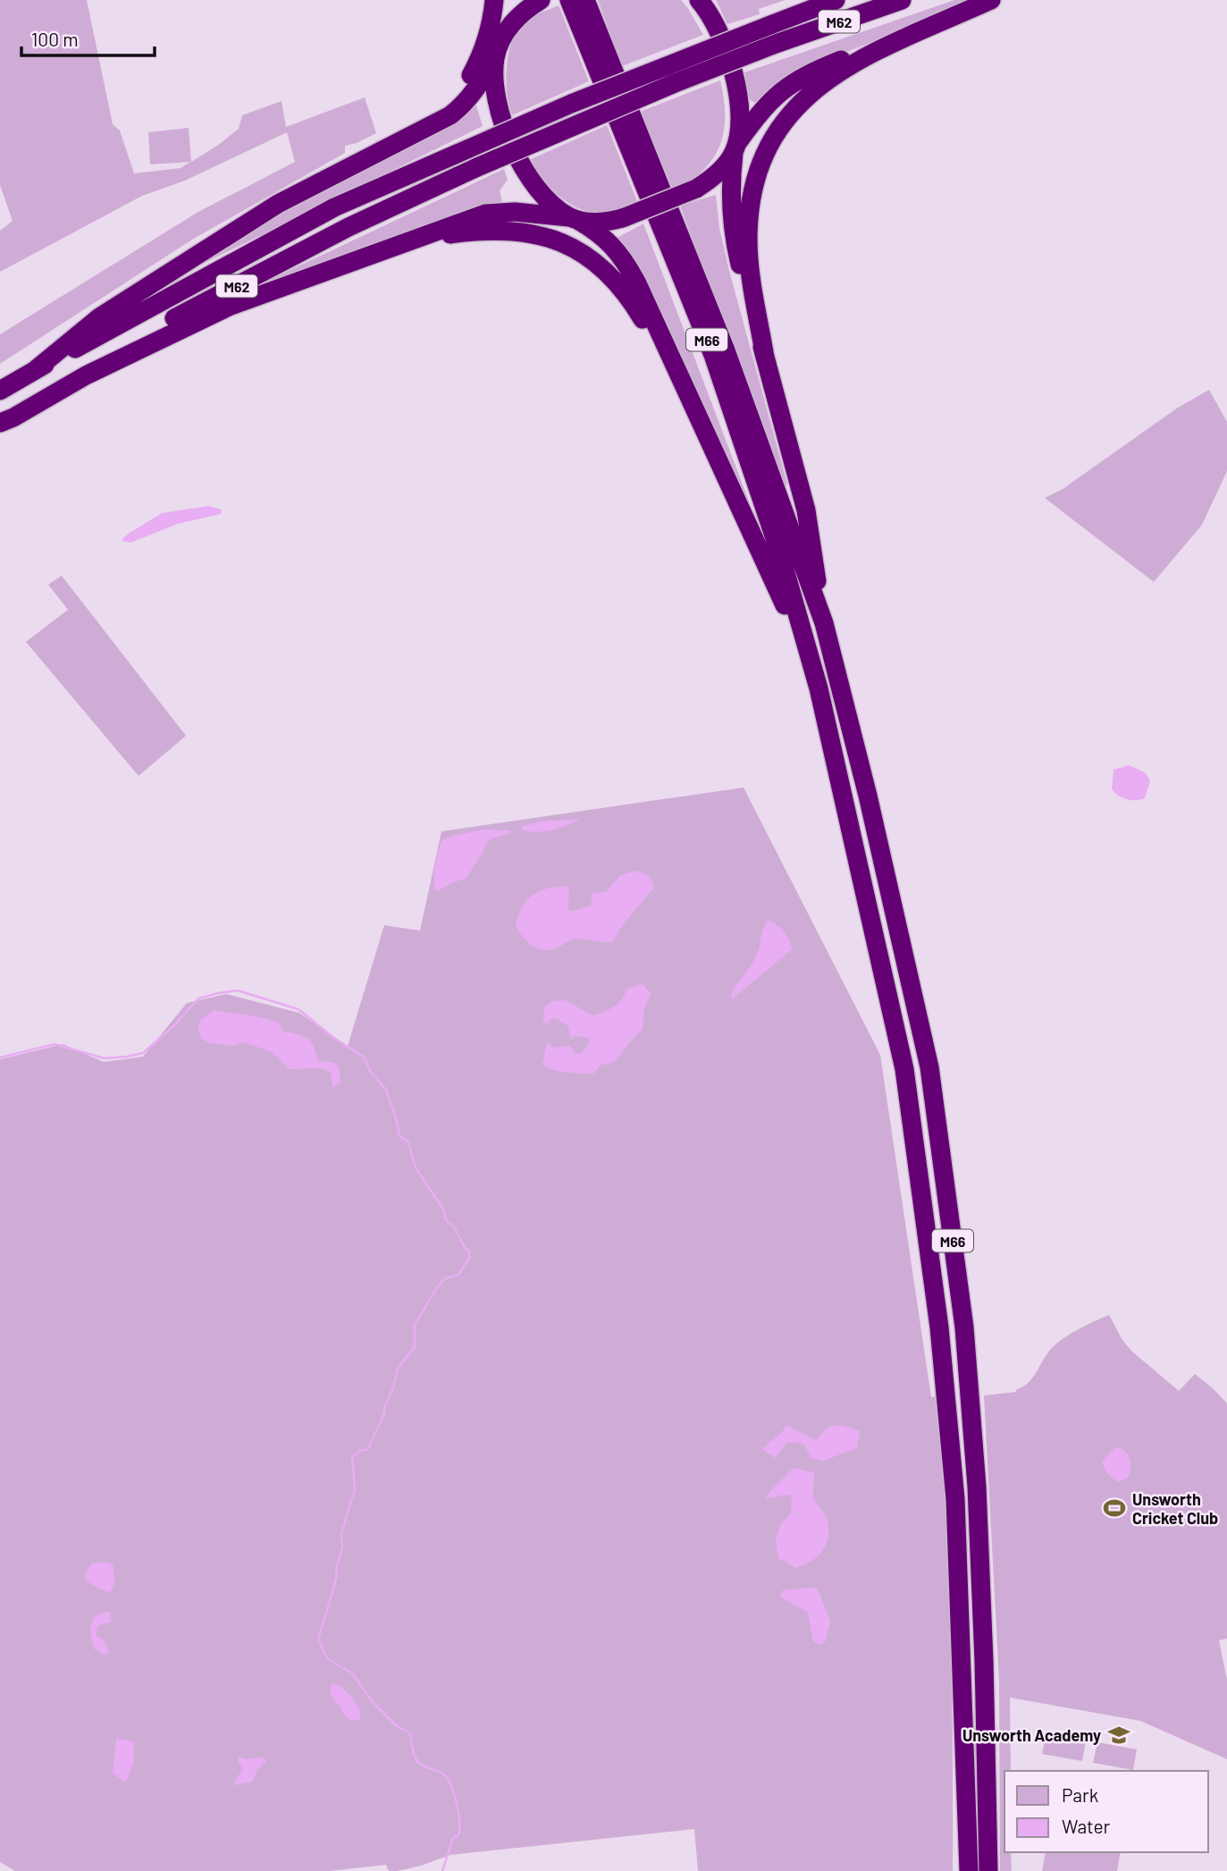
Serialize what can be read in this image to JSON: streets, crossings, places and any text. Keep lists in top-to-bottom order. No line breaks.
{"streets":{"highway":["M62","M66"]},"places":{"sports":["Unsworth Cricket Club"],"school or university":["Unsworth Academy"]},"legend":["Park","Water"],"scale_bar":"100 m"}
